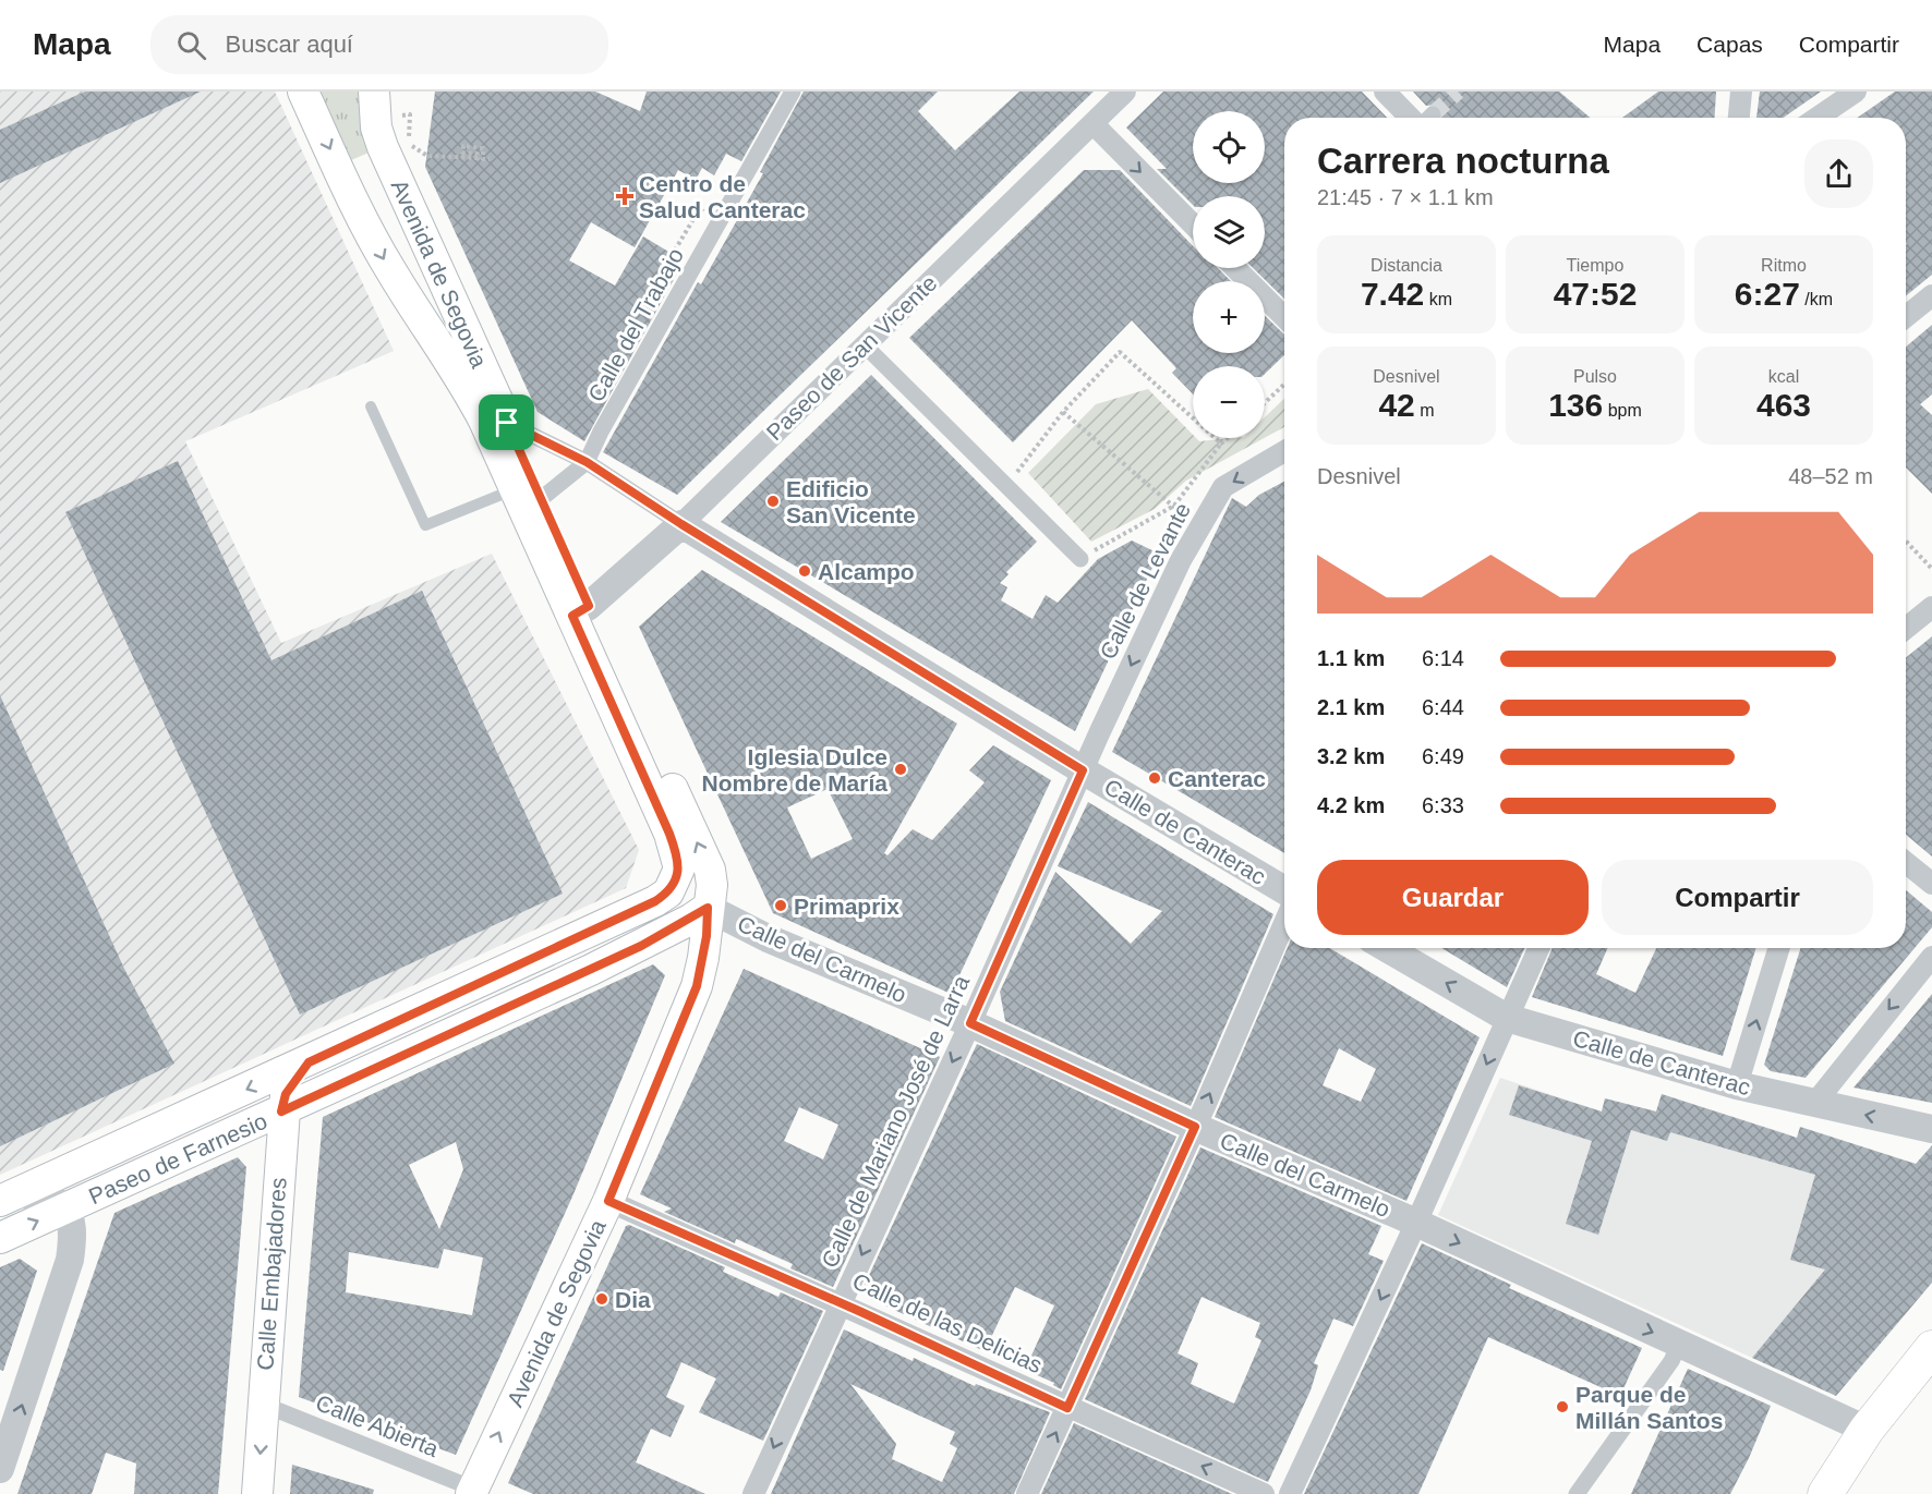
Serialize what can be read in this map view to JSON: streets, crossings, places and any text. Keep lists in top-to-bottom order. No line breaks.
{"streets":{"main road":["Avenida de Segovia","Paseo de Farnesio","Calle Embajadores"],"street":["Calle del Trabajo","Paseo de San Vicente","Calle de Levante","Calle de Canterac","Calle del Carmelo","Calle de Mariano José de Larra","Calle de las Delicias","Calle Abierta"]},"crossings":[["Avenida de Segovia","Calle del Trabajo"],["Avenida de Segovia","Paseo de San Vicente"],["Avenida de Segovia","Calle de Canterac"],["Avenida de Segovia","Calle del Carmelo"],["Avenida de Segovia","Paseo de Farnesio"],["Avenida de Segovia","Calle de las Delicias"],["Avenida de Segovia","Calle Abierta"],["Calle del Trabajo","Calle de Canterac"],["Paseo de San Vicente","Calle de Canterac"],["Calle de Levante","Calle de Canterac"],["Calle de Levante","Calle de Mariano José de Larra"],["Calle de Canterac","Calle de Mariano José de Larra"],["Calle del Carmelo","Calle de Mariano José de Larra"],["Calle del Carmelo","Paseo de Farnesio"],["Calle de Mariano José de Larra","Calle de las Delicias"],["Paseo de Farnesio","Calle Embajadores"],["Calle Embajadores","Calle Abierta"]],"one_way":["Calle de Levante","Calle de Mariano José de Larra"],"places":{"health":["Centro de Salud Canterac"],"other":["Edificio San Vicente","Alcampo","Iglesia Dulce Nombre de María","Canterac","Primaprix","Dia","Parque de Millán Santos"]},"page":{"header":"Mapa","search":"Buscar aquí","nav":["Mapa","Capas","Compartir"],"map_buttons":["+","−"],"heading":["Carrera nocturna","21:45 · 7 × 1.1 km"],"stats":[["Distancia","7.42 km"],["Tiempo","47:52"],["Ritmo","6:27 /km"],["Desnivel","42 m"],["Pulso","136 bpm"],["kcal","463"]],"chart":["Desnivel","48–52 m"],"list":[{"name":"1.1 km","note":"6:14"},{"name":"2.1 km","note":"6:44"},{"name":"3.2 km","note":"6:49"},{"name":"4.2 km","note":"6:33"}],"buttons":["Guardar","Compartir"]}}
